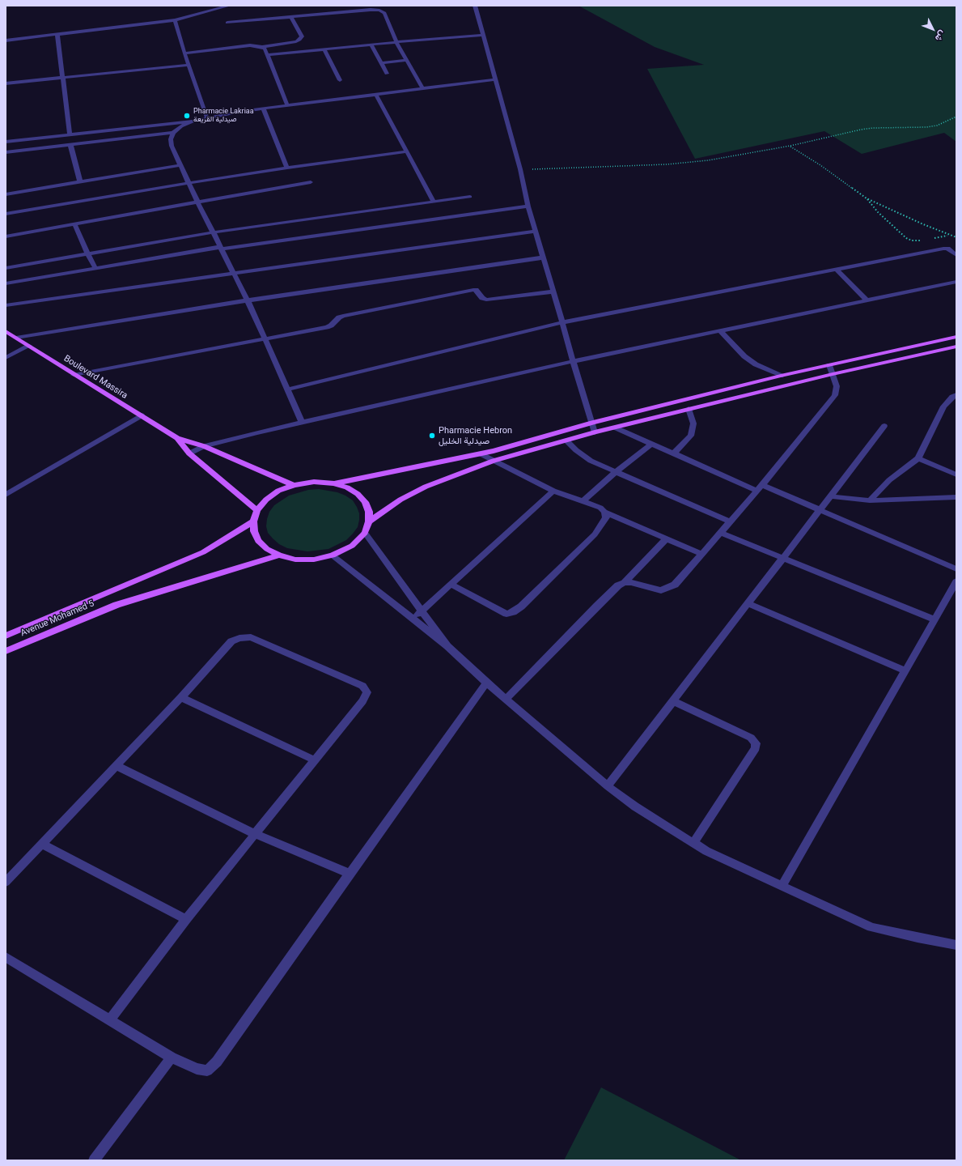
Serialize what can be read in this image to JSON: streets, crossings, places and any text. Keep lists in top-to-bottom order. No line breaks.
{"streets":{"main road":["Boulevard Massira","Avenue Mohamed 5"]},"places":["Pharmacie Lakriaa صيدلية القريعة","Pharmacie Hebron صيدلية الخليل"],"north":"bottom right"}
